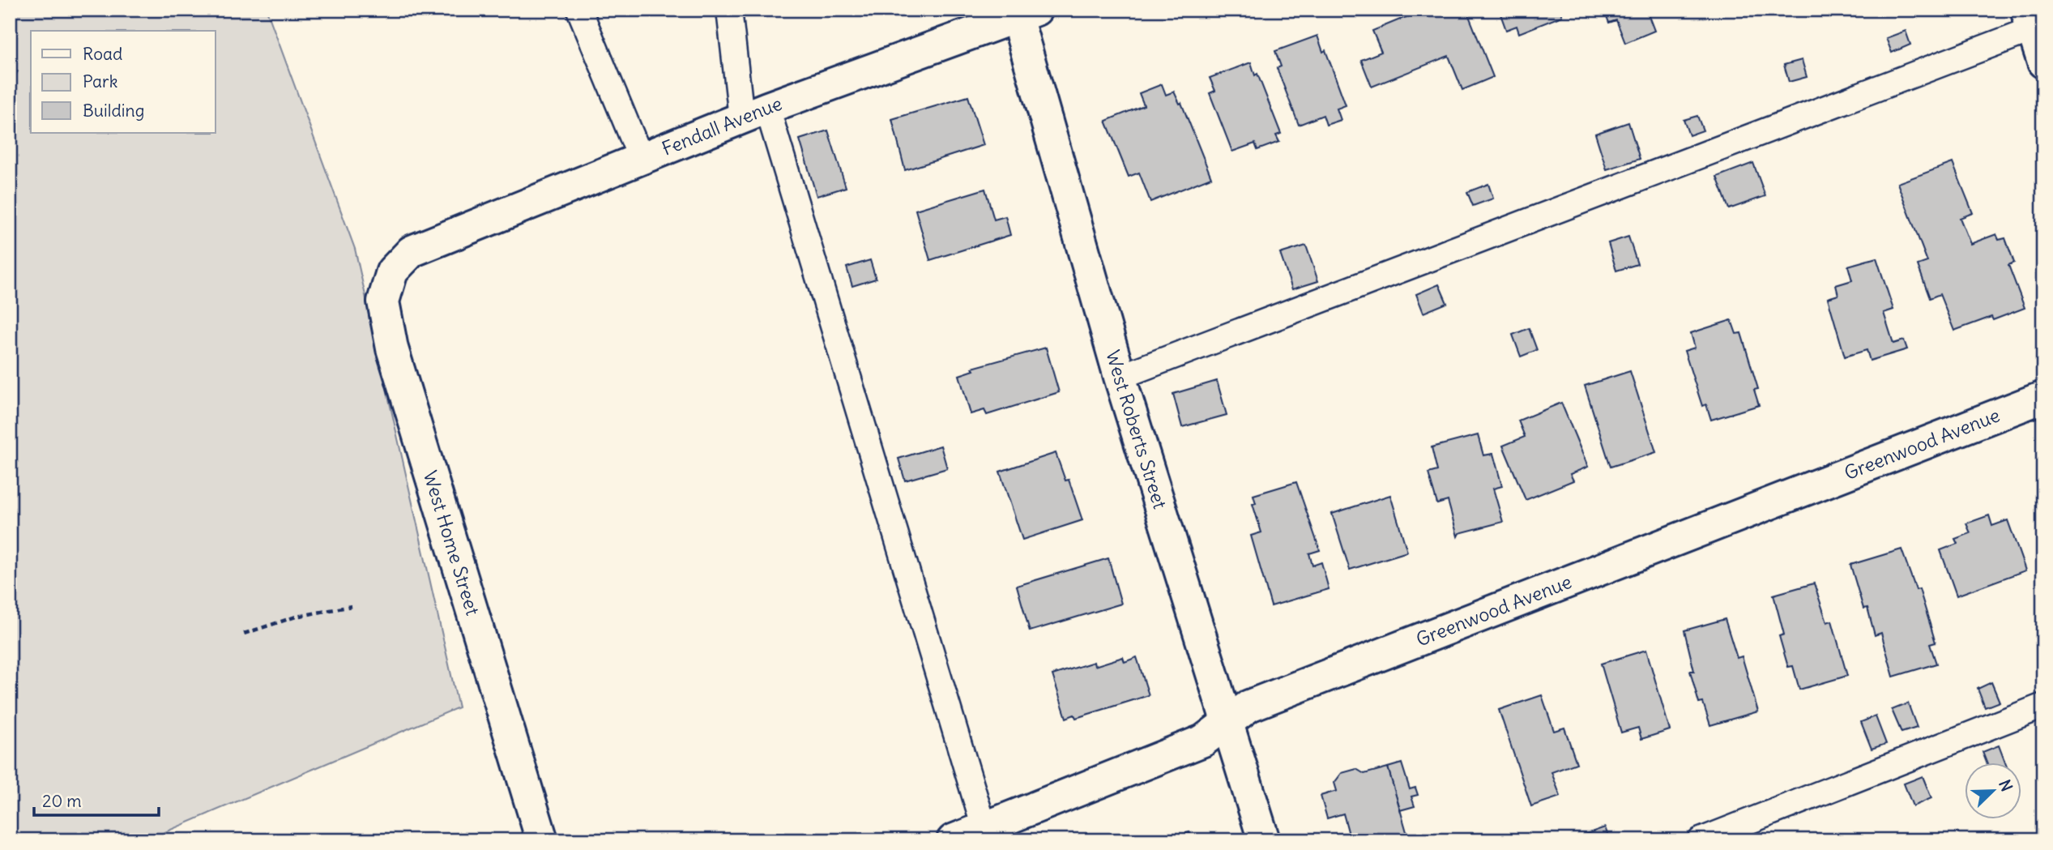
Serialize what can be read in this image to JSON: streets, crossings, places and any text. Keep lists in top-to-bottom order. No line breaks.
{"streets":{"street":["Fendall Avenue","West Roberts Street","Greenwood Avenue","West Home Street"]},"crossings":[["Fendall Avenue","West Roberts Street"],["Fendall Avenue","West Home Street"],["West Roberts Street","Greenwood Avenue"]],"legend":["Road","Park","Building"],"scale_bar":"20 m","north":"top right"}
